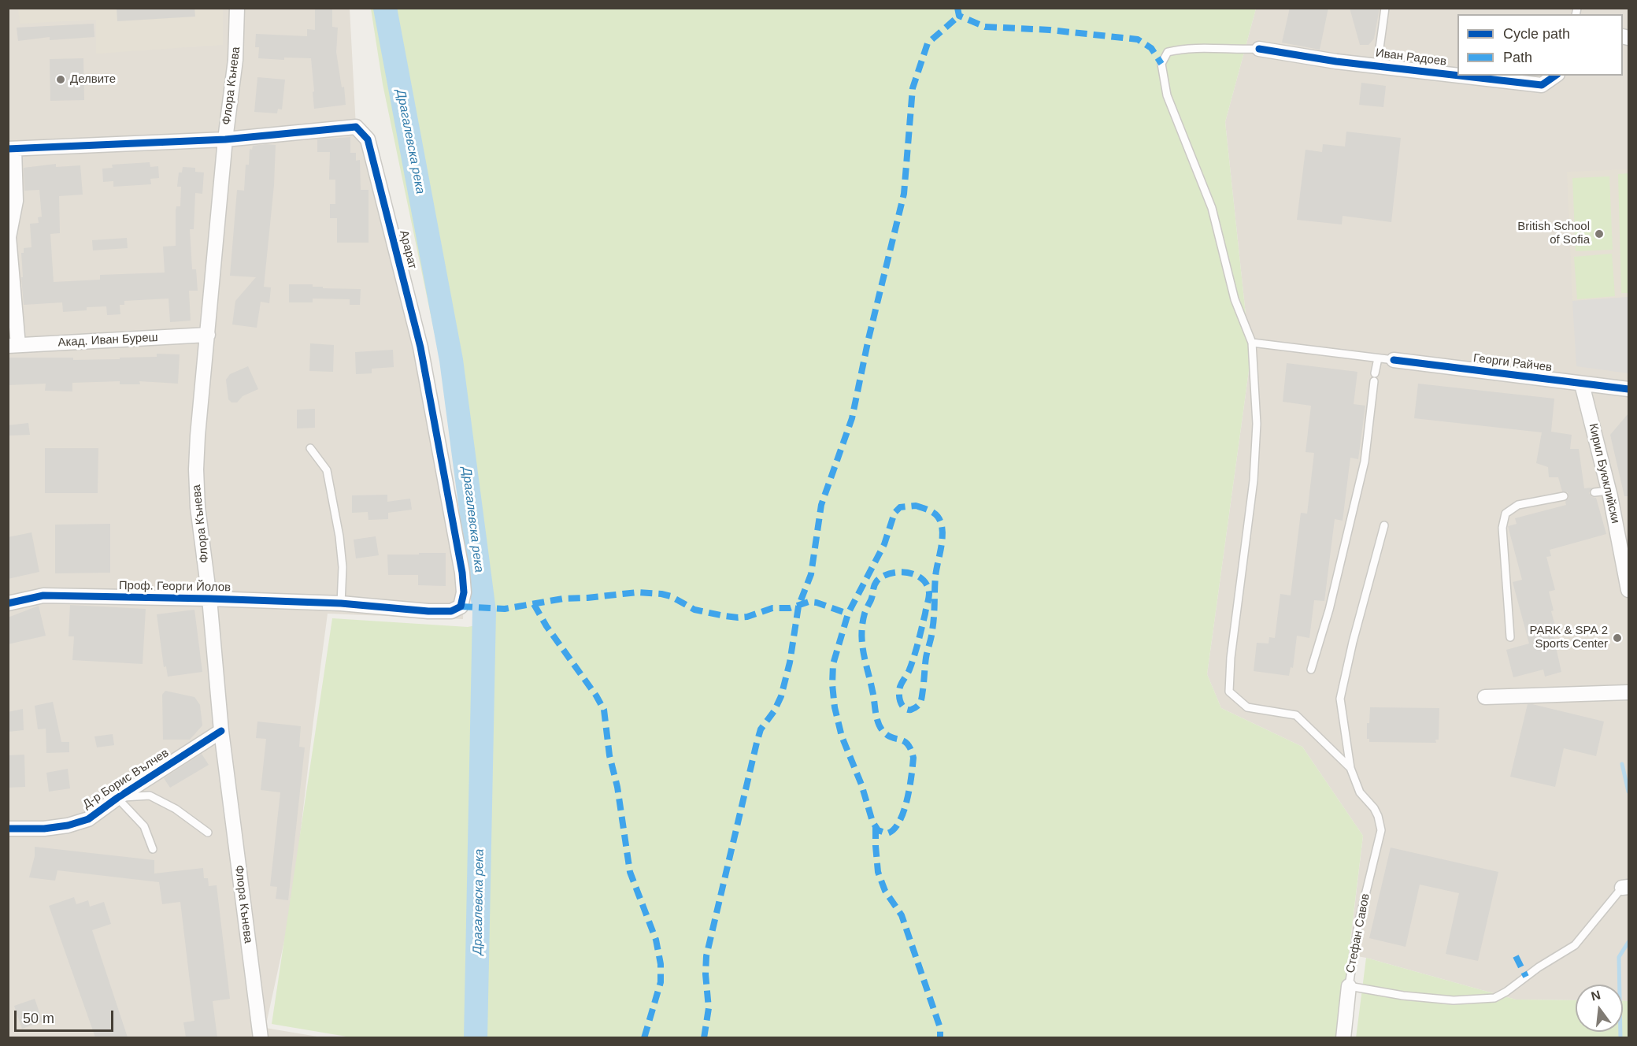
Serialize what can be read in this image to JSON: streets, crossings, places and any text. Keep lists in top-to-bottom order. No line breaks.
{"streets":{"street":["Иван Радоев","Флора Кънева","Арарат","Акад. Иван Буреш","Георги Райчев","Кирил Буюклийски","Проф. Георги Йолов","Д-р Борис Вълчев","Стефан Савов"]},"crossings":[["Флора Кънева","Арарат"],["Флора Кънева","Акад. Иван Буреш"],["Флора Кънева","Проф. Георги Йолов"],["Флора Кънева","Д-р Борис Вълчев"],["Арарат","Проф. Георги Йолов"],["Георги Райчев","Кирил Буюклийски"]],"water":["Драгалевска река"],"places":["Делвите","British School of Sofia","PARK & SPA 2 Sports Center"],"legend":["Cycle path","Path"],"scale_bar":"50 m","north":"top"}
